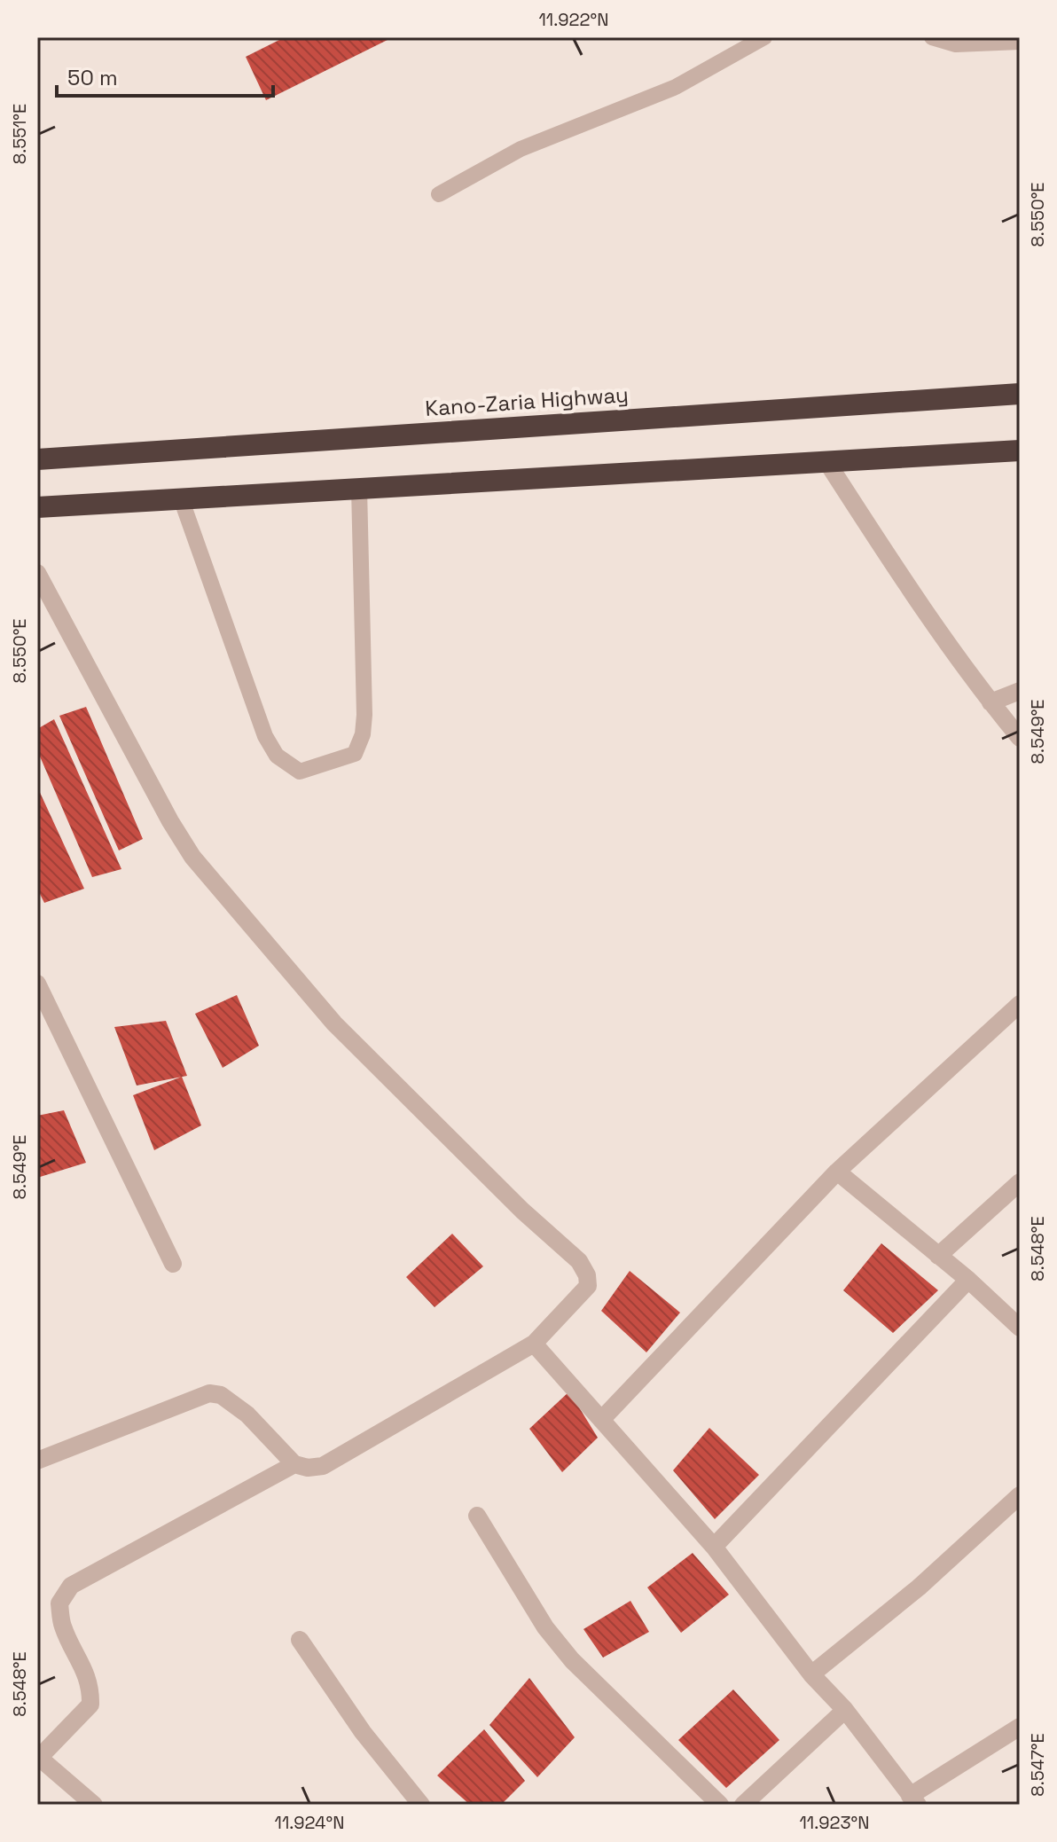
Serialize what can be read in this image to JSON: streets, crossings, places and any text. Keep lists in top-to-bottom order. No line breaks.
{"streets":{"highway":["Kano-Zaria Highway"]},"scale_bar":"50 m","coordinates":["11.922°N","8.551°E","8.550°E","8.549°E","8.548°E","8.547°E","11.924°N","11.923°N"]}
